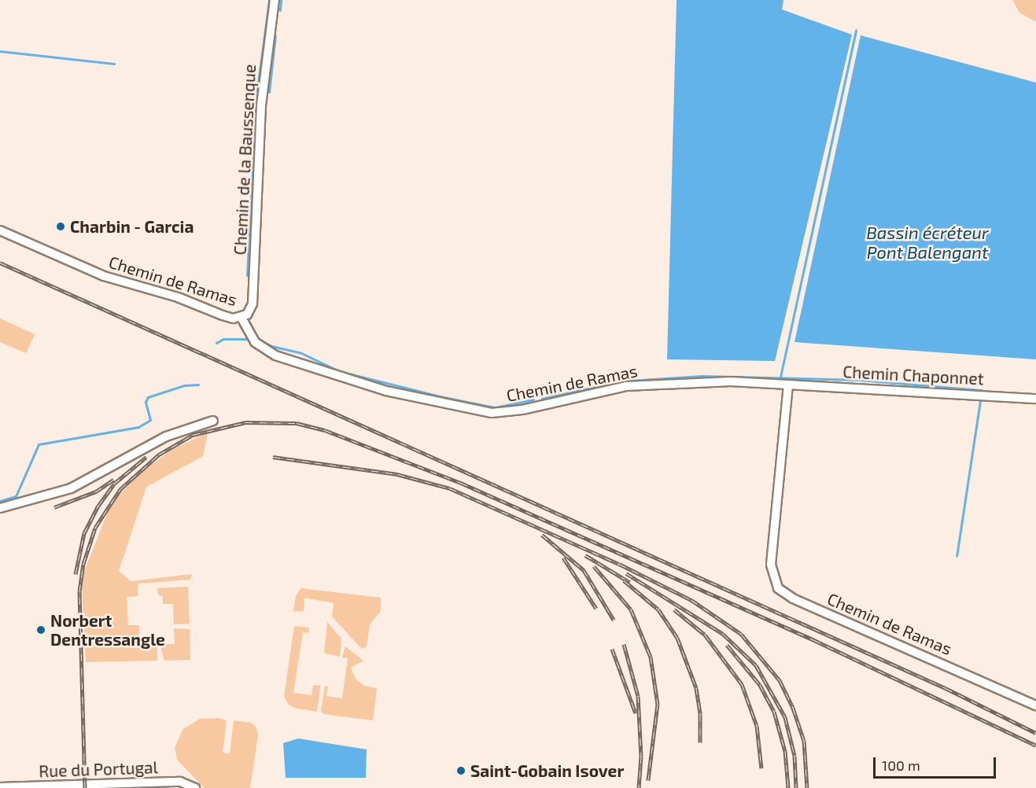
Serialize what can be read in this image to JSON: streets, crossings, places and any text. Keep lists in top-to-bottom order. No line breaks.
{"streets":{"street":["Chemin de la Baussenque","Chemin de Ramas","Chemin Chaponnet","Rue du Portugal"]},"crossings":[["Chemin de la Baussenque","Chemin de Ramas"],["Chemin de Ramas","Chemin Chaponnet"]],"water":["Bassin écréteur Pont Balengant"],"places":["Charbin - Garcia","Norbert Dentressangle","Saint-Gobain Isover"],"scale_bar":"100 m"}
